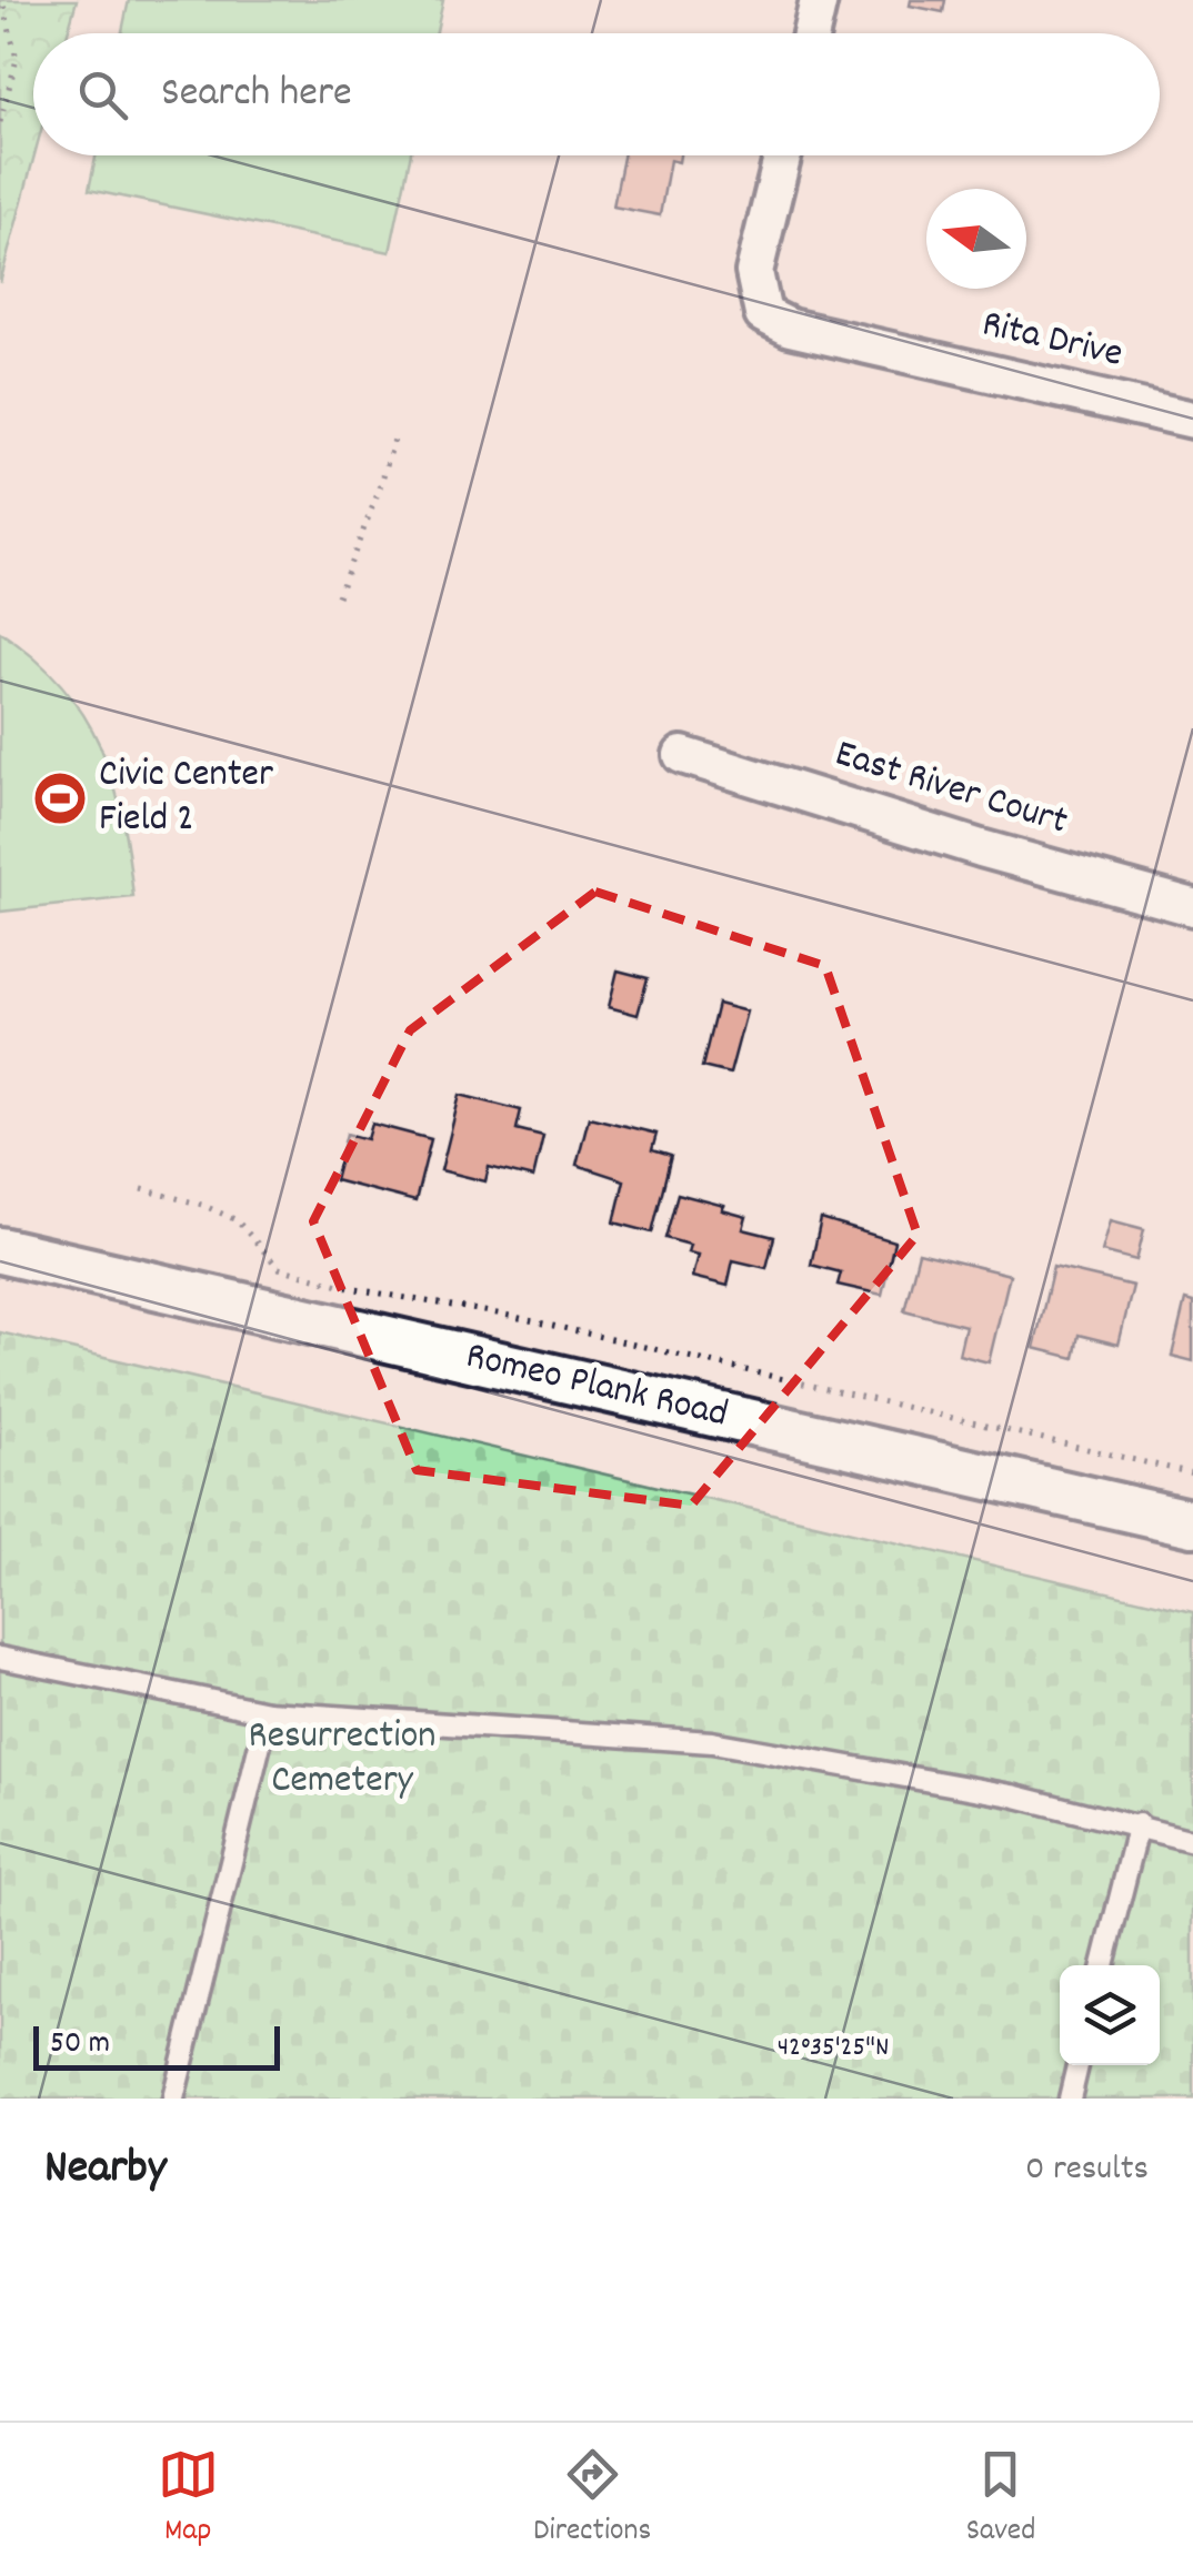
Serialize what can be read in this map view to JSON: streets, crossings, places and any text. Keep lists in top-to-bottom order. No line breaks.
{"streets":{"street":["Rita Drive","East River Court","Romeo Plank Road"]},"parks":["Resurrection Cemetery"],"places":{"sports":["Civic Center Field 2"]},"scale_bar":"50 m","north":"left","page":{"search":"Search here","scale":"50 m","heading":["Nearby","0 results"],"nav":["Map","Directions","Saved"]},"coordinates":["42°35'25\"N"]}
